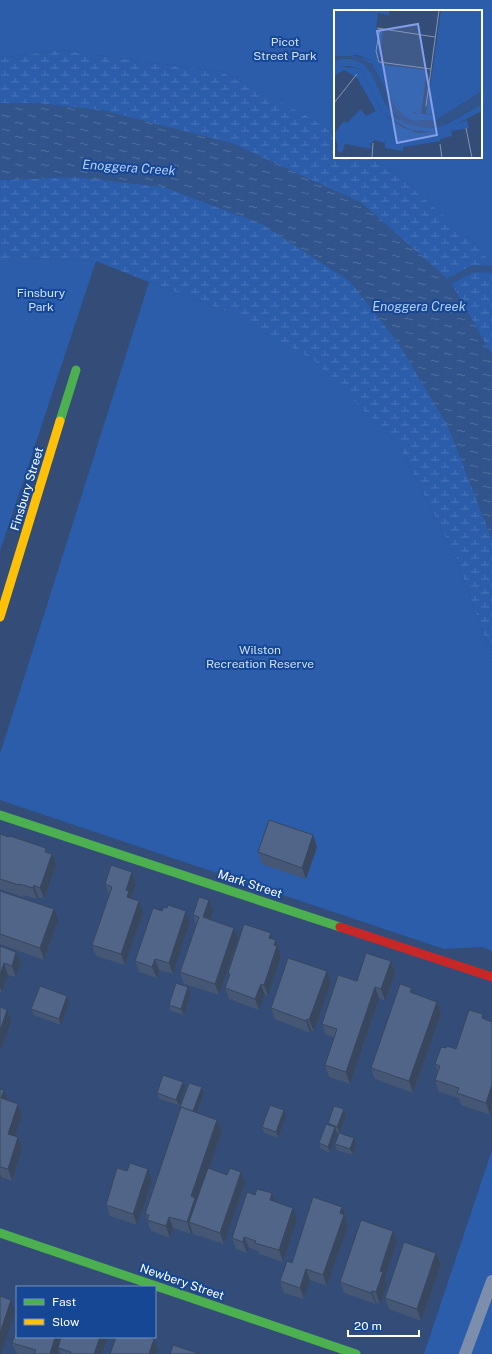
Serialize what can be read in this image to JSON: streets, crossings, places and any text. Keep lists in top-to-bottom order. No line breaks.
{"streets":{"street":["Finsbury Street","Mark Street","Newbery Street"]},"water":["Enoggera Creek"],"parks":["Picot Street Park","Finsbury Park","Wilston Recreation Reserve"],"legend":["Fast","Slow"],"scale_bar":"20 m"}
